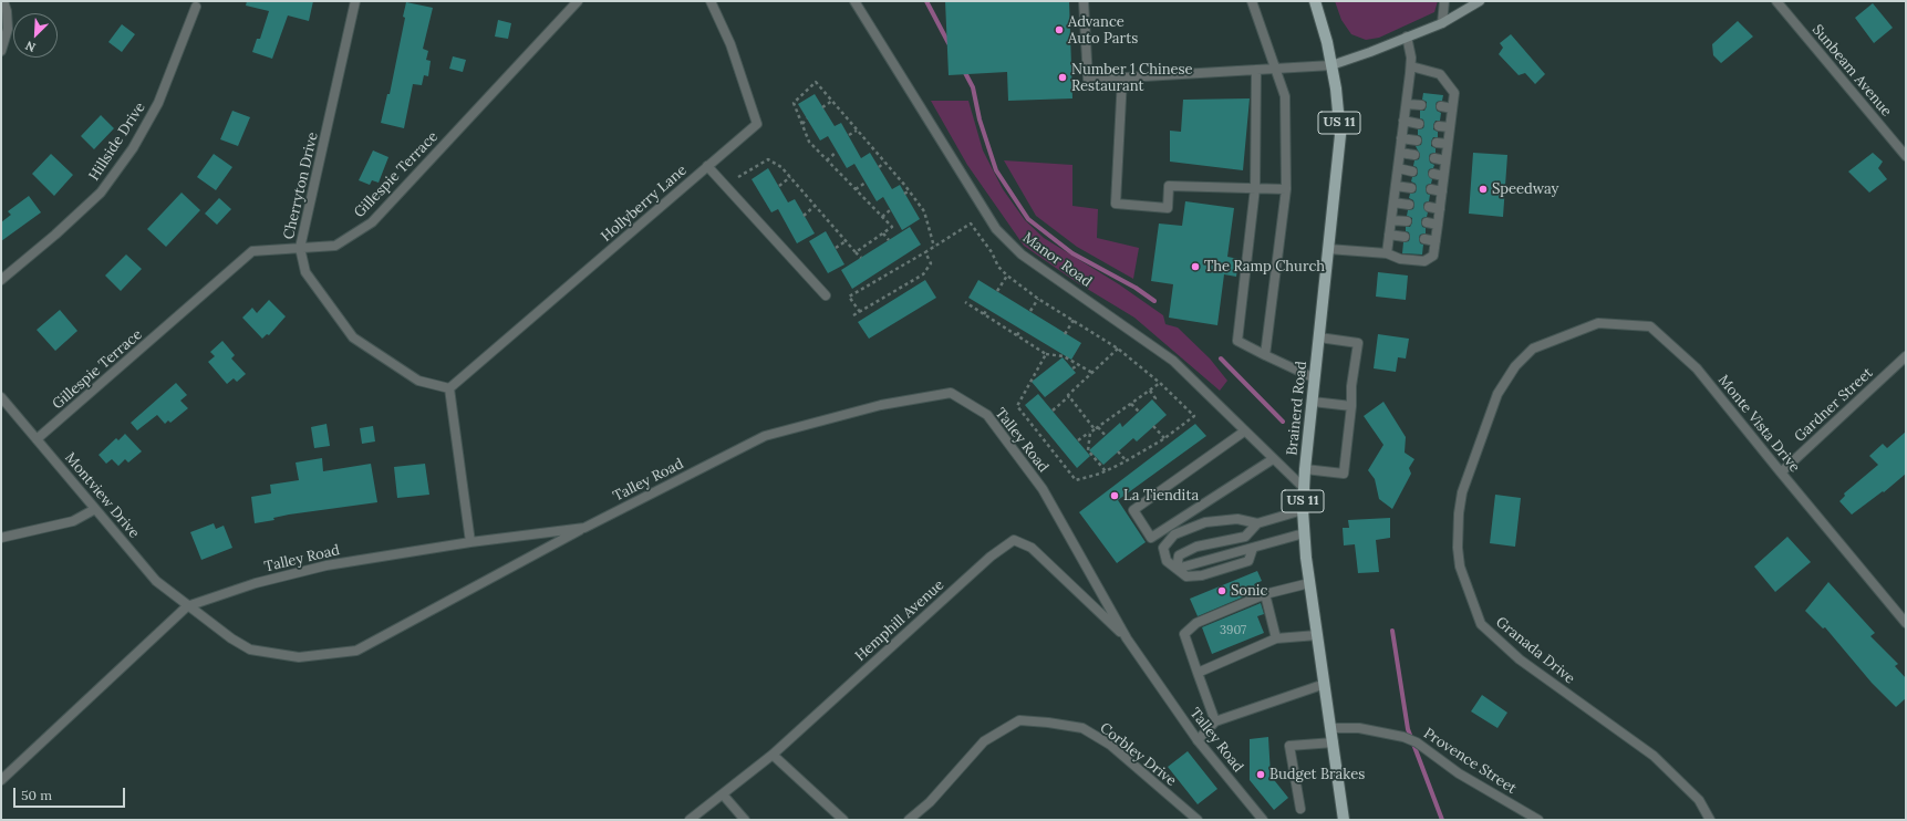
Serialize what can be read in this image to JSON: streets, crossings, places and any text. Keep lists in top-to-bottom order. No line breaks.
{"streets":{"main road":["US 11","Brainerd Road"],"street":["Sunbeam Avenue","Hillside Drive","Gillespie Terrace","Cherryton Drive","Hollyberry Lane","Manor Road","Gardner Street","Monte Vista Drive","Talley Road","Montview Drive","Hemphill Avenue","Granada Drive","Corbley Drive","Provence Street"]},"crossings":[["Gillespie Terrace","Cherryton Drive"],["Gillespie Terrace","Montview Drive"],["Cherryton Drive","Hollyberry Lane"],["Manor Road","Brainerd Road"],["Gardner Street","Monte Vista Drive"],["Brainerd Road","Provence Street"],["Monte Vista Drive","Granada Drive"],["Talley Road","Montview Drive"],["Talley Road","Hemphill Avenue"]],"places":["Advance Auto Parts","Number 1 Chinese Restaurant","Speedway","The Ramp Church","La Tiendita","Sonic","Budget Brakes"],"house_numbers":["3907"],"scale_bar":"50 m","north":"bottom left"}
